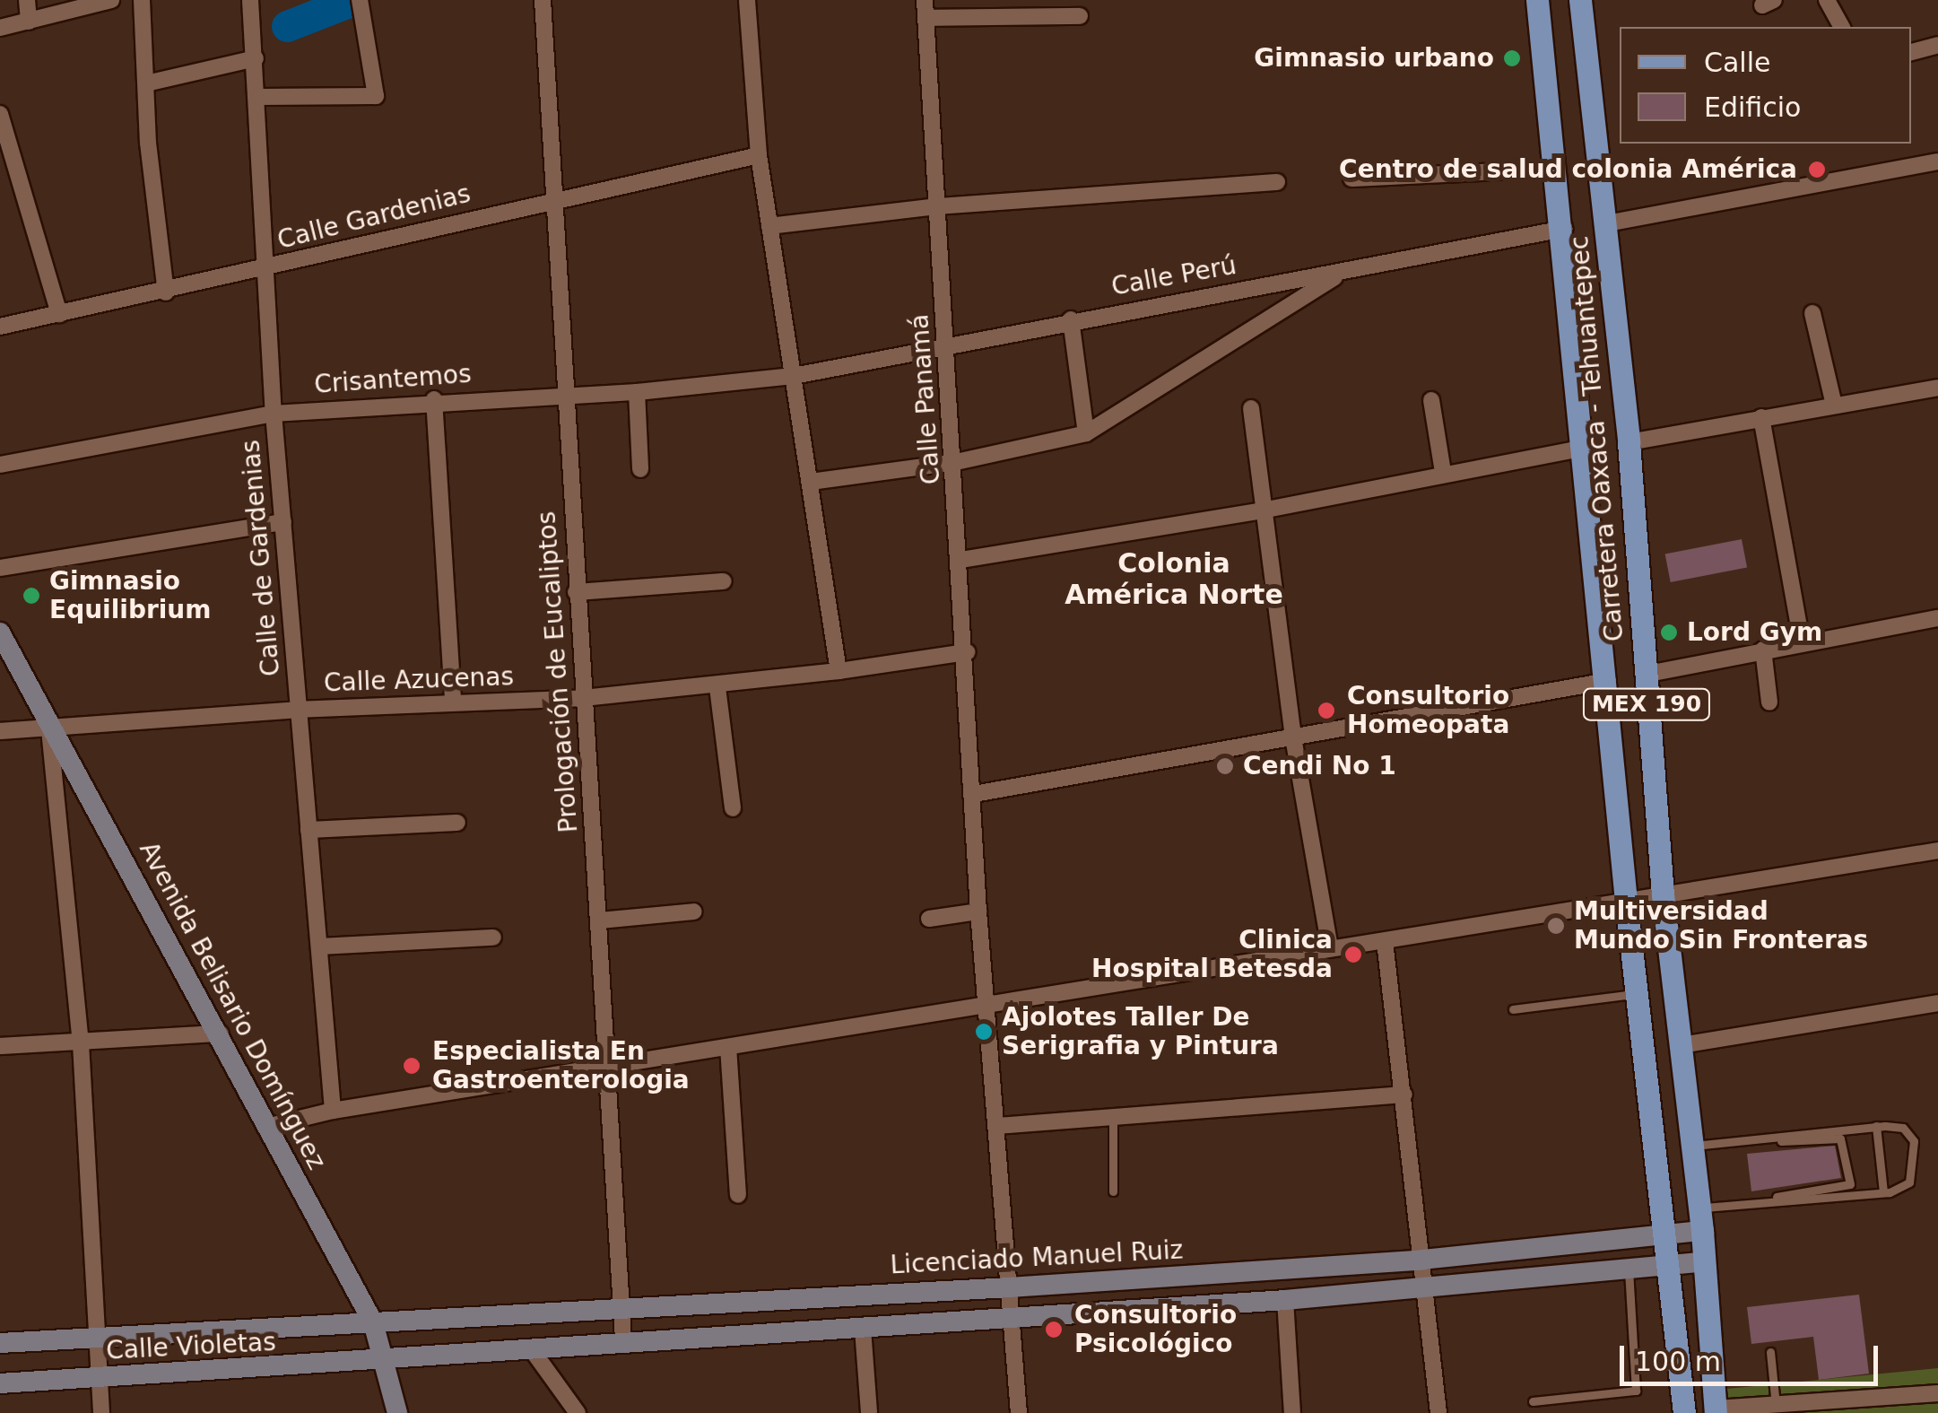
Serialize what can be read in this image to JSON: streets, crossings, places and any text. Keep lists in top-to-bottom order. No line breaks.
{"streets":{"main road":["Carretera Oaxaca - Tehuantepec","MEX 190"],"street":["Calle Gardenias","Calle Perú","Crisantemos","Calle Panamá","Calle de Gardenias","Prologación de Eucaliptos","Calle Azucenas","Avenida Belisario Domínguez","Licenciado Manuel Ruiz","Calle Violetas"]},"crossings":[["Calle Gardenias","Calle de Gardenias"],["Calle Gardenias","Prologación de Eucaliptos"],["Calle Perú","Crisantemos"],["Calle Perú","Calle Panamá"],["Calle Perú","Carretera Oaxaca - Tehuantepec"],["Crisantemos","Calle de Gardenias"],["Crisantemos","Prologación de Eucaliptos"],["Calle Panamá","Calle Azucenas"],["Calle Panamá","Licenciado Manuel Ruiz"],["Carretera Oaxaca - Tehuantepec","MEX 190"],["Carretera Oaxaca - Tehuantepec","Licenciado Manuel Ruiz"],["Calle de Gardenias","Calle Azucenas"],["Prologación de Eucaliptos","Calle Azucenas"],["Prologación de Eucaliptos","Licenciado Manuel Ruiz"],["Calle Azucenas","Avenida Belisario Domínguez"],["Avenida Belisario Domínguez","Licenciado Manuel Ruiz"],["Avenida Belisario Domínguez","Calle Violetas"],["Licenciado Manuel Ruiz","Calle Violetas"]],"districts":["Colonia América Norte"],"places":["Gimnasio urbano","Centro de salud colonia América","Gimnasio Equilibrium","Lord Gym","Consultorio Homeopata","Cendi No 1","Multiversidad Mundo Sin Fronteras","Clinica Hospital Betesda","Ajolotes Taller De Serigrafia y Pintura","Especialista En Gastroenterologia","Consultorio Psicológico"],"legend":["Calle","Edificio"],"scale_bar":"100 m"}
